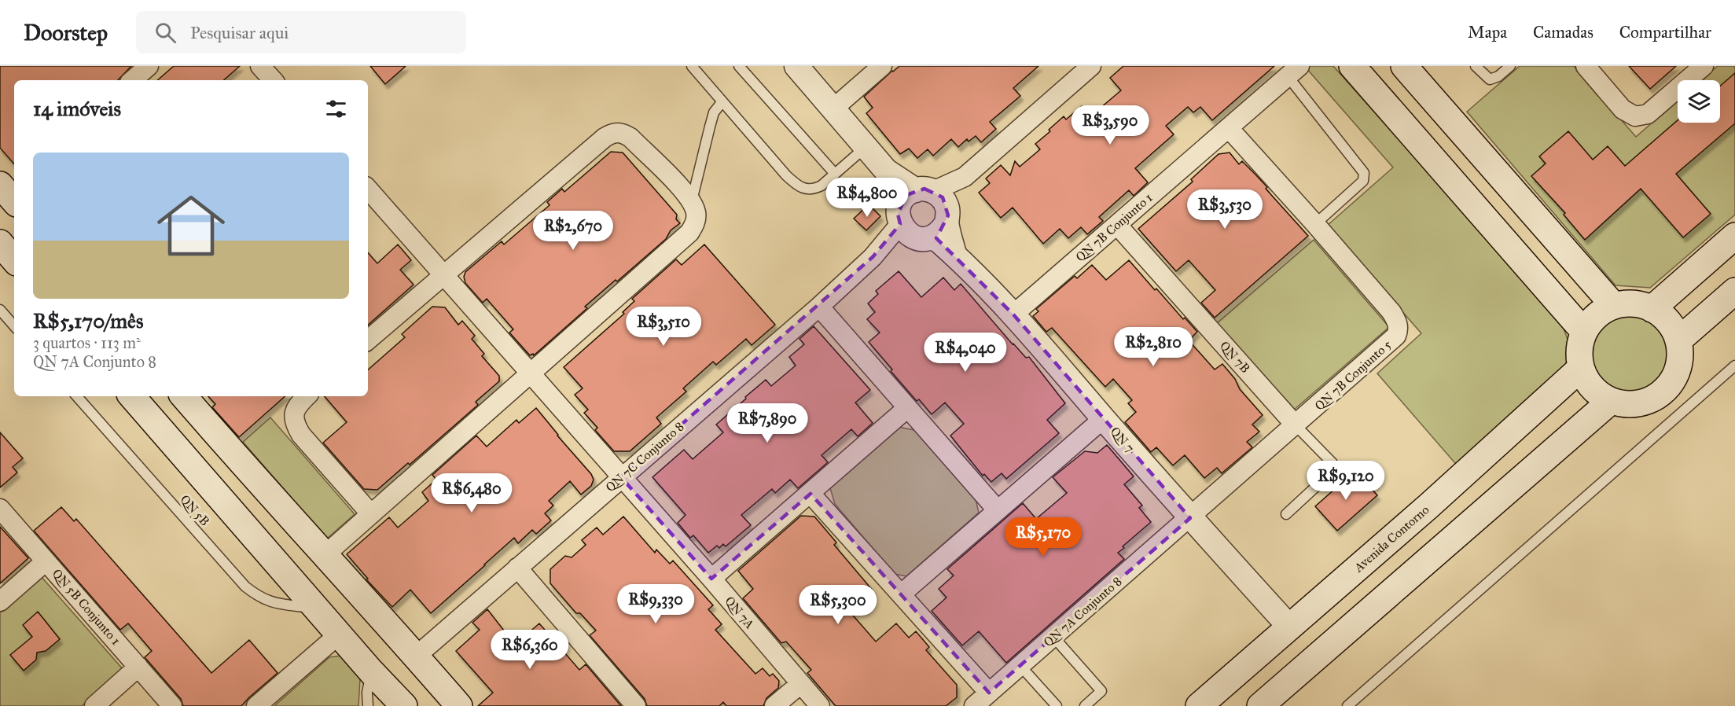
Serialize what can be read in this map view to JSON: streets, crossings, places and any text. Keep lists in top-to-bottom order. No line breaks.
{"streets":{"main road":["Avenida Contorno"],"street":["QN 7B Conjunto 1","QN 7B","QN 7B Conjunto 5","QN 7","QN 7C Conjunto 8","QN 5B Conjunto 1","QN 7A Conjunto 8","QN 7A"],"lane":["QN 5B"]},"crossings":[["QN 7B Conjunto 1","QN 7B"],["QN 7B Conjunto 1","QN 7B Conjunto 5"],["QN 7B Conjunto 1","QN 7"],["QN 7B","QN 7B Conjunto 5"],["QN 7B Conjunto 5","QN 7"],["QN 7B Conjunto 5","QN 7A Conjunto 8"],["QN 7","QN 7C Conjunto 8"],["QN 7","Avenida Contorno"],["QN 7","QN 7A Conjunto 8"],["QN 7C Conjunto 8","QN 7A"]],"page":{"header":"Doorstep","search":"Pesquisar aqui","nav":["Mapa","Camadas","Compartilhar"],"heading":"14 imóveis","price":["R$3,590","R$4,800","R$3,530","R$2,670","R$3,510","R$2,810","R$4,040","R$7,890","R$9,120","R$6,480","R$5,170","R$9,330","R$5,300","R$6,360"],"list":[{"name":"R$5,170/mês","note":"3 quartos · 113 m² · QN 7A Conjunto 8"}]}}
